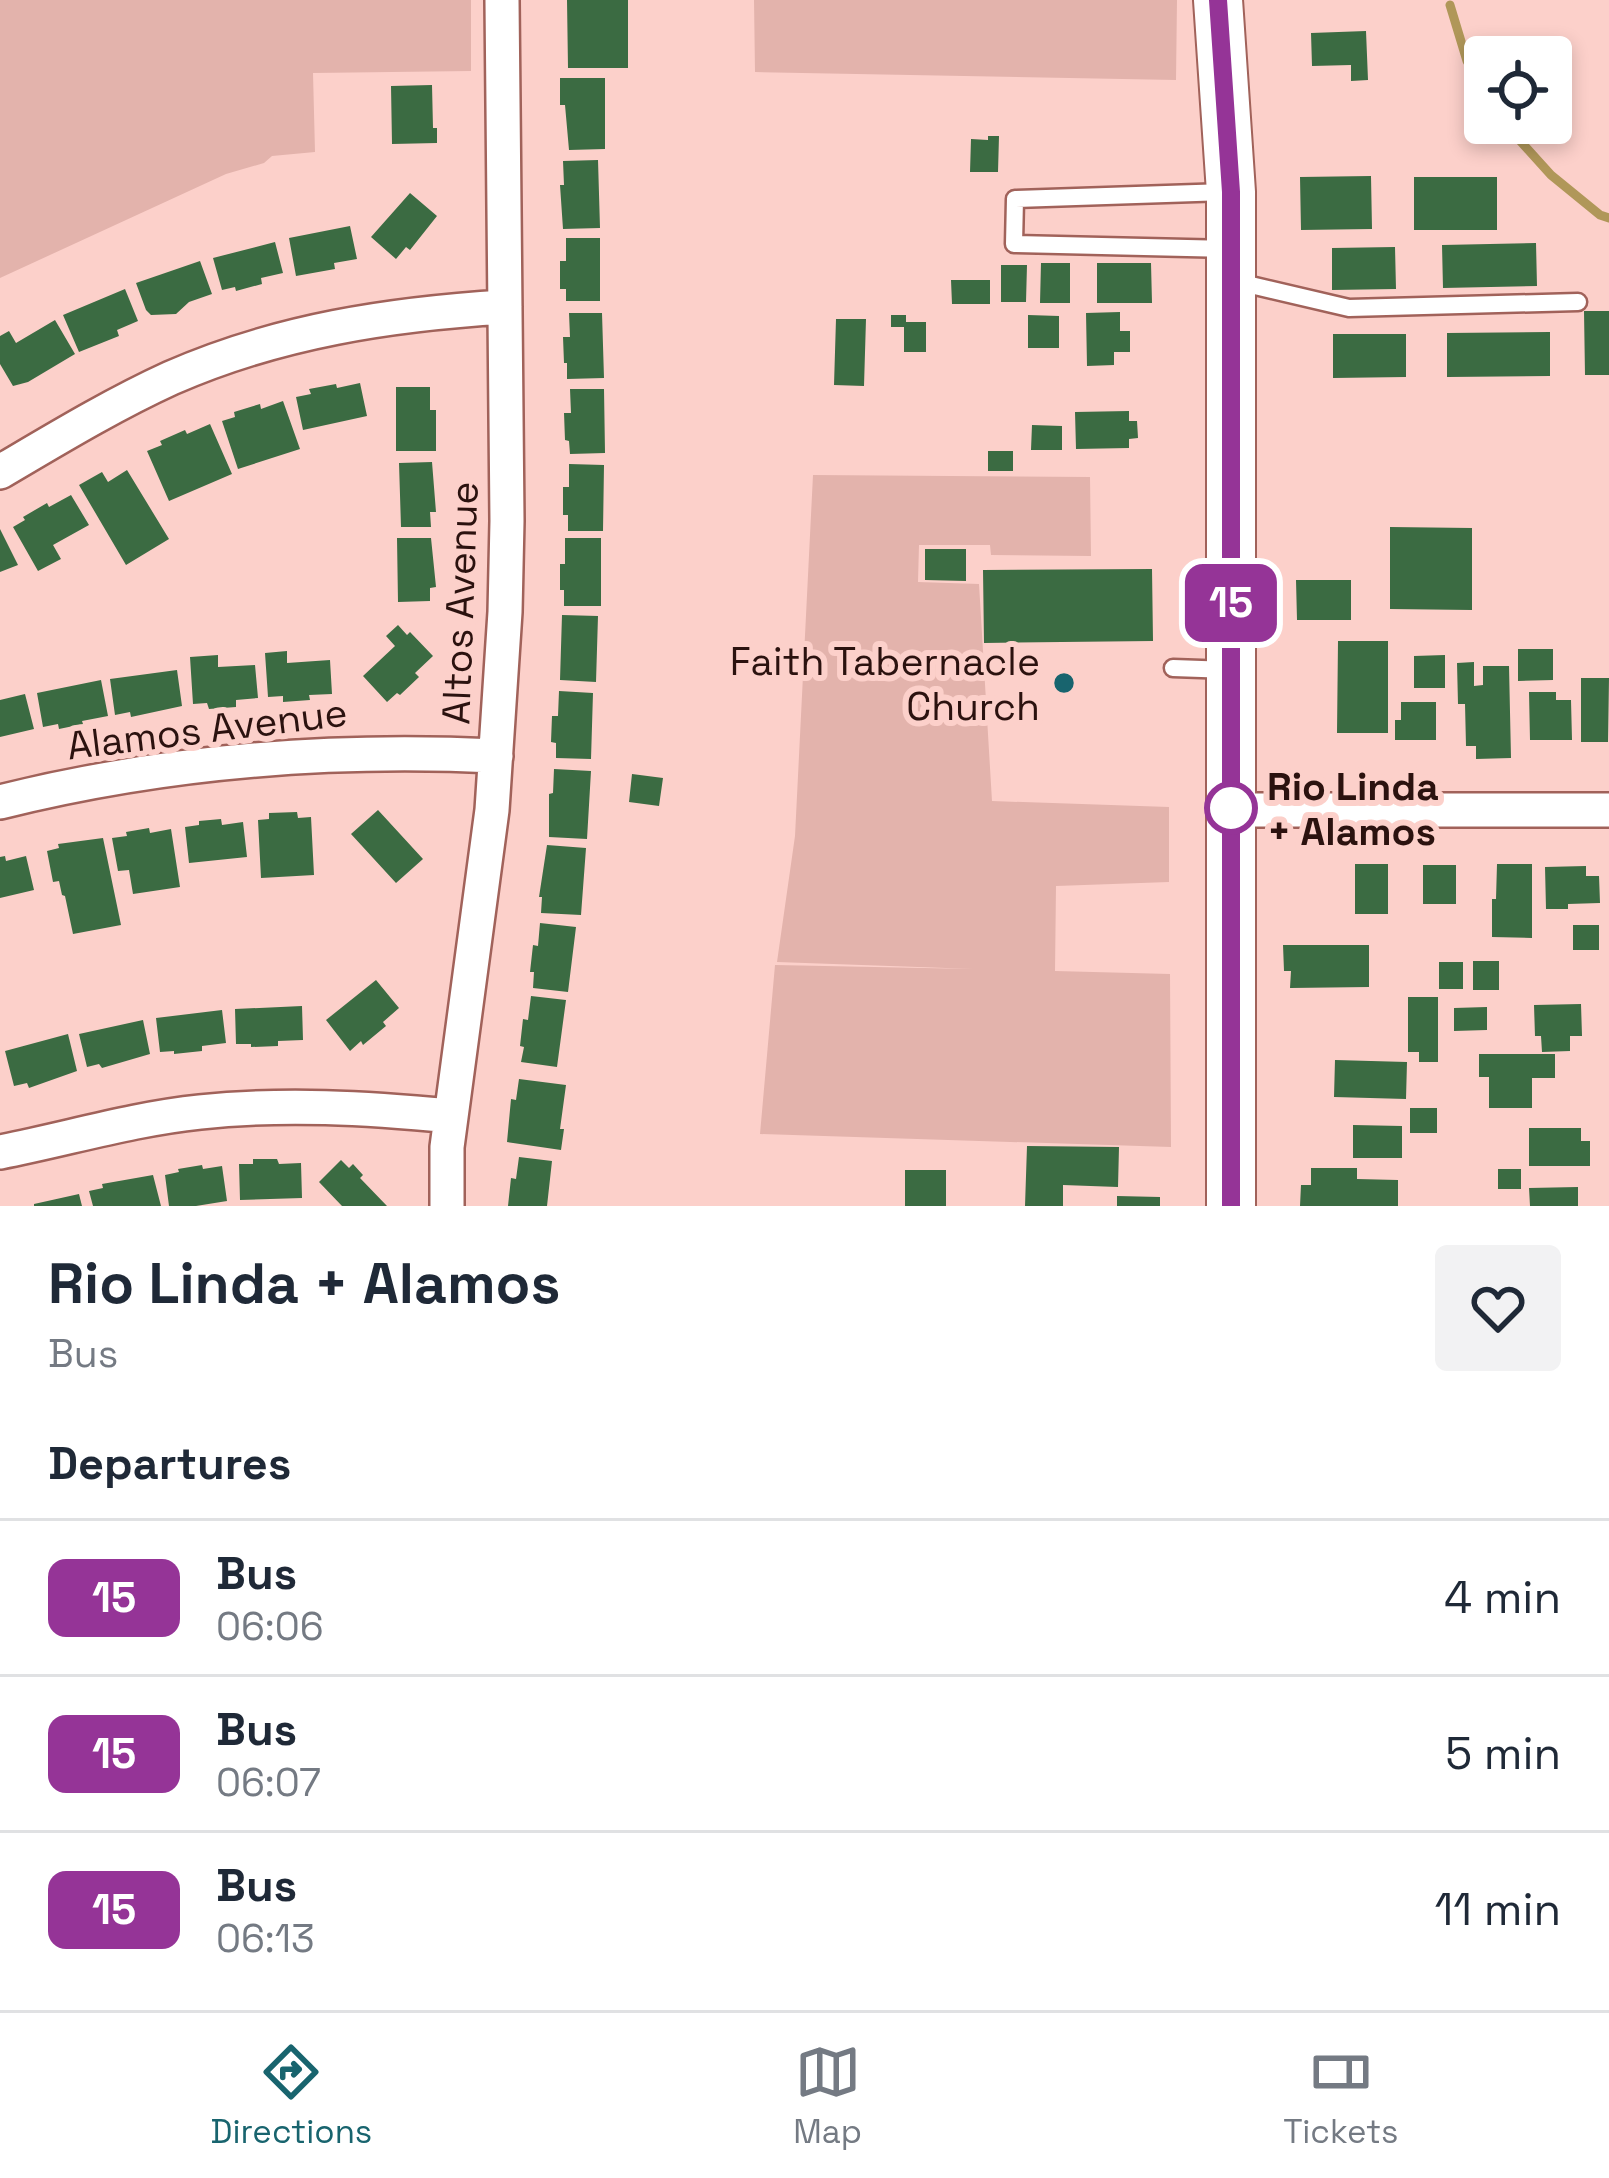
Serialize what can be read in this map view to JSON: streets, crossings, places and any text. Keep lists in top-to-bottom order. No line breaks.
{"streets":{"street":["Altos Avenue","Alamos Avenue"]},"crossings":[["Altos Avenue","Alamos Avenue"]],"places":["Faith Tabernacle Church","Rio Linda + Alamos"],"lines":["bus line 15"],"page":{"on_map":"15","heading":[["Rio Linda + Alamos","Bus"],"Departures"],"list":[{"mark":"15","name":"Bus","note":"06:06","value":"4 min"},{"mark":"15","name":"Bus","note":"06:07","value":"5 min"},{"mark":"15","name":"Bus","note":"06:13","value":"11 min"}],"tabs":["Directions","Map","Tickets"]}}
